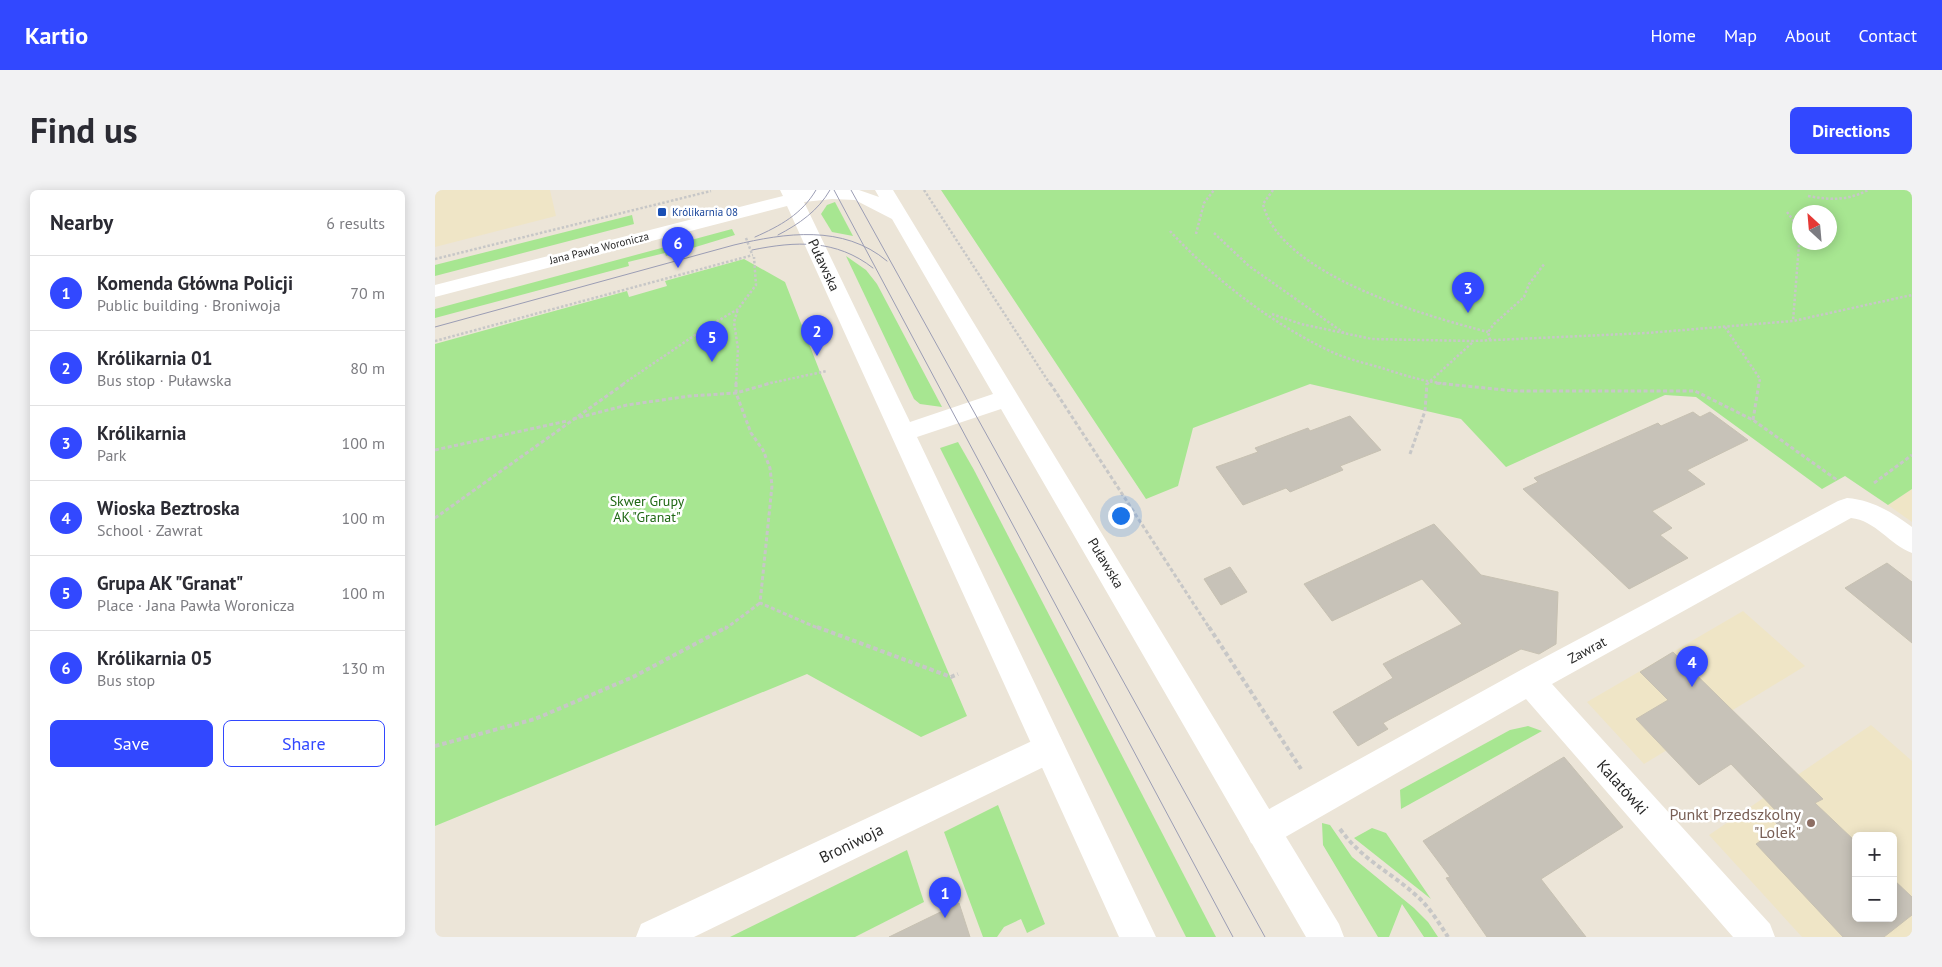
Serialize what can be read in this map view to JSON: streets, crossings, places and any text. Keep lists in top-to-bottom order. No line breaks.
{"streets":{"main road":["Jana Pawła Woronicza","Puławska","Zawrat","Kalatówki","Broniwoja"]},"crossings":[["Jana Pawła Woronicza","Puławska"],["Puławska","Zawrat"],["Puławska","Broniwoja"],["Zawrat","Kalatówki"]],"parks":["Skwer Grupy AK \"Granat\""],"places":{"transit":["Królikarnia 08"],"other":["Punkt Przedszkolny \"Lolek\""]},"north":"top left","page":{"header":"Kartio","nav":["Home","Map","About","Contact"],"title":"Find us","buttons":["Directions",["Save","Share"]],"heading":["Nearby","6 results"],"pins":["6","3","2","5","4","1"],"list":[{"mark":"1","name":"Komenda Główna Policji","note":"Public building · Broniwoja","value":"70 m"},{"mark":"2","name":"Królikarnia 01","note":"Bus stop · Puławska","value":"80 m"},{"mark":"3","name":"Królikarnia","note":"Park","value":"100 m"},{"mark":"4","name":"Wioska Beztroska","note":"School · Zawrat","value":"100 m"},{"mark":"5","name":"Grupa AK \"Granat\"","note":"Place · Jana Pawła Woronicza","value":"100 m"},{"mark":"6","name":"Królikarnia 05","note":"Bus stop","value":"130 m"}],"map_buttons":["+","−"]}}
